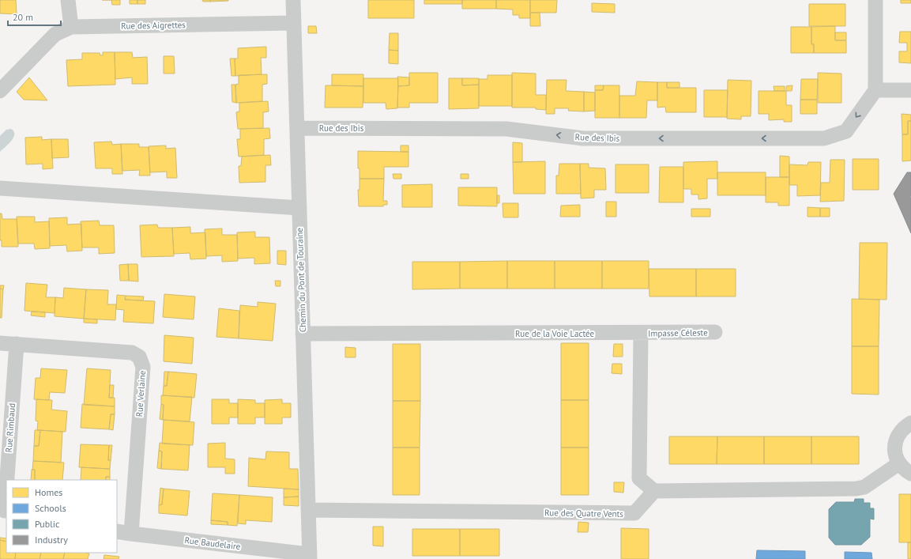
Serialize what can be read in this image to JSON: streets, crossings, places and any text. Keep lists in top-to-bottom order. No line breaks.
{"streets":{"street":["Rue des Aigrettes","Rue des Ibis","Chemin du Pont de Touraine","Impasse Céleste","Rue de la Voie Lactée","Rue Verlaine","Rue Rimbaud","Rue des Quatre Vents","Rue Baudelaire"]},"crossings":[["Rue des Aigrettes","Chemin du Pont de Touraine"],["Rue des Ibis","Chemin du Pont de Touraine"],["Chemin du Pont de Touraine","Rue de la Voie Lactée"],["Chemin du Pont de Touraine","Rue des Quatre Vents"],["Chemin du Pont de Touraine","Rue Baudelaire"],["Impasse Céleste","Rue de la Voie Lactée"],["Rue Verlaine","Rue Rimbaud"],["Rue Verlaine","Rue Baudelaire"]],"one_way":["Rue des Ibis"],"legend":["Homes","Schools","Public","Industry"],"scale_bar":"20 m"}
